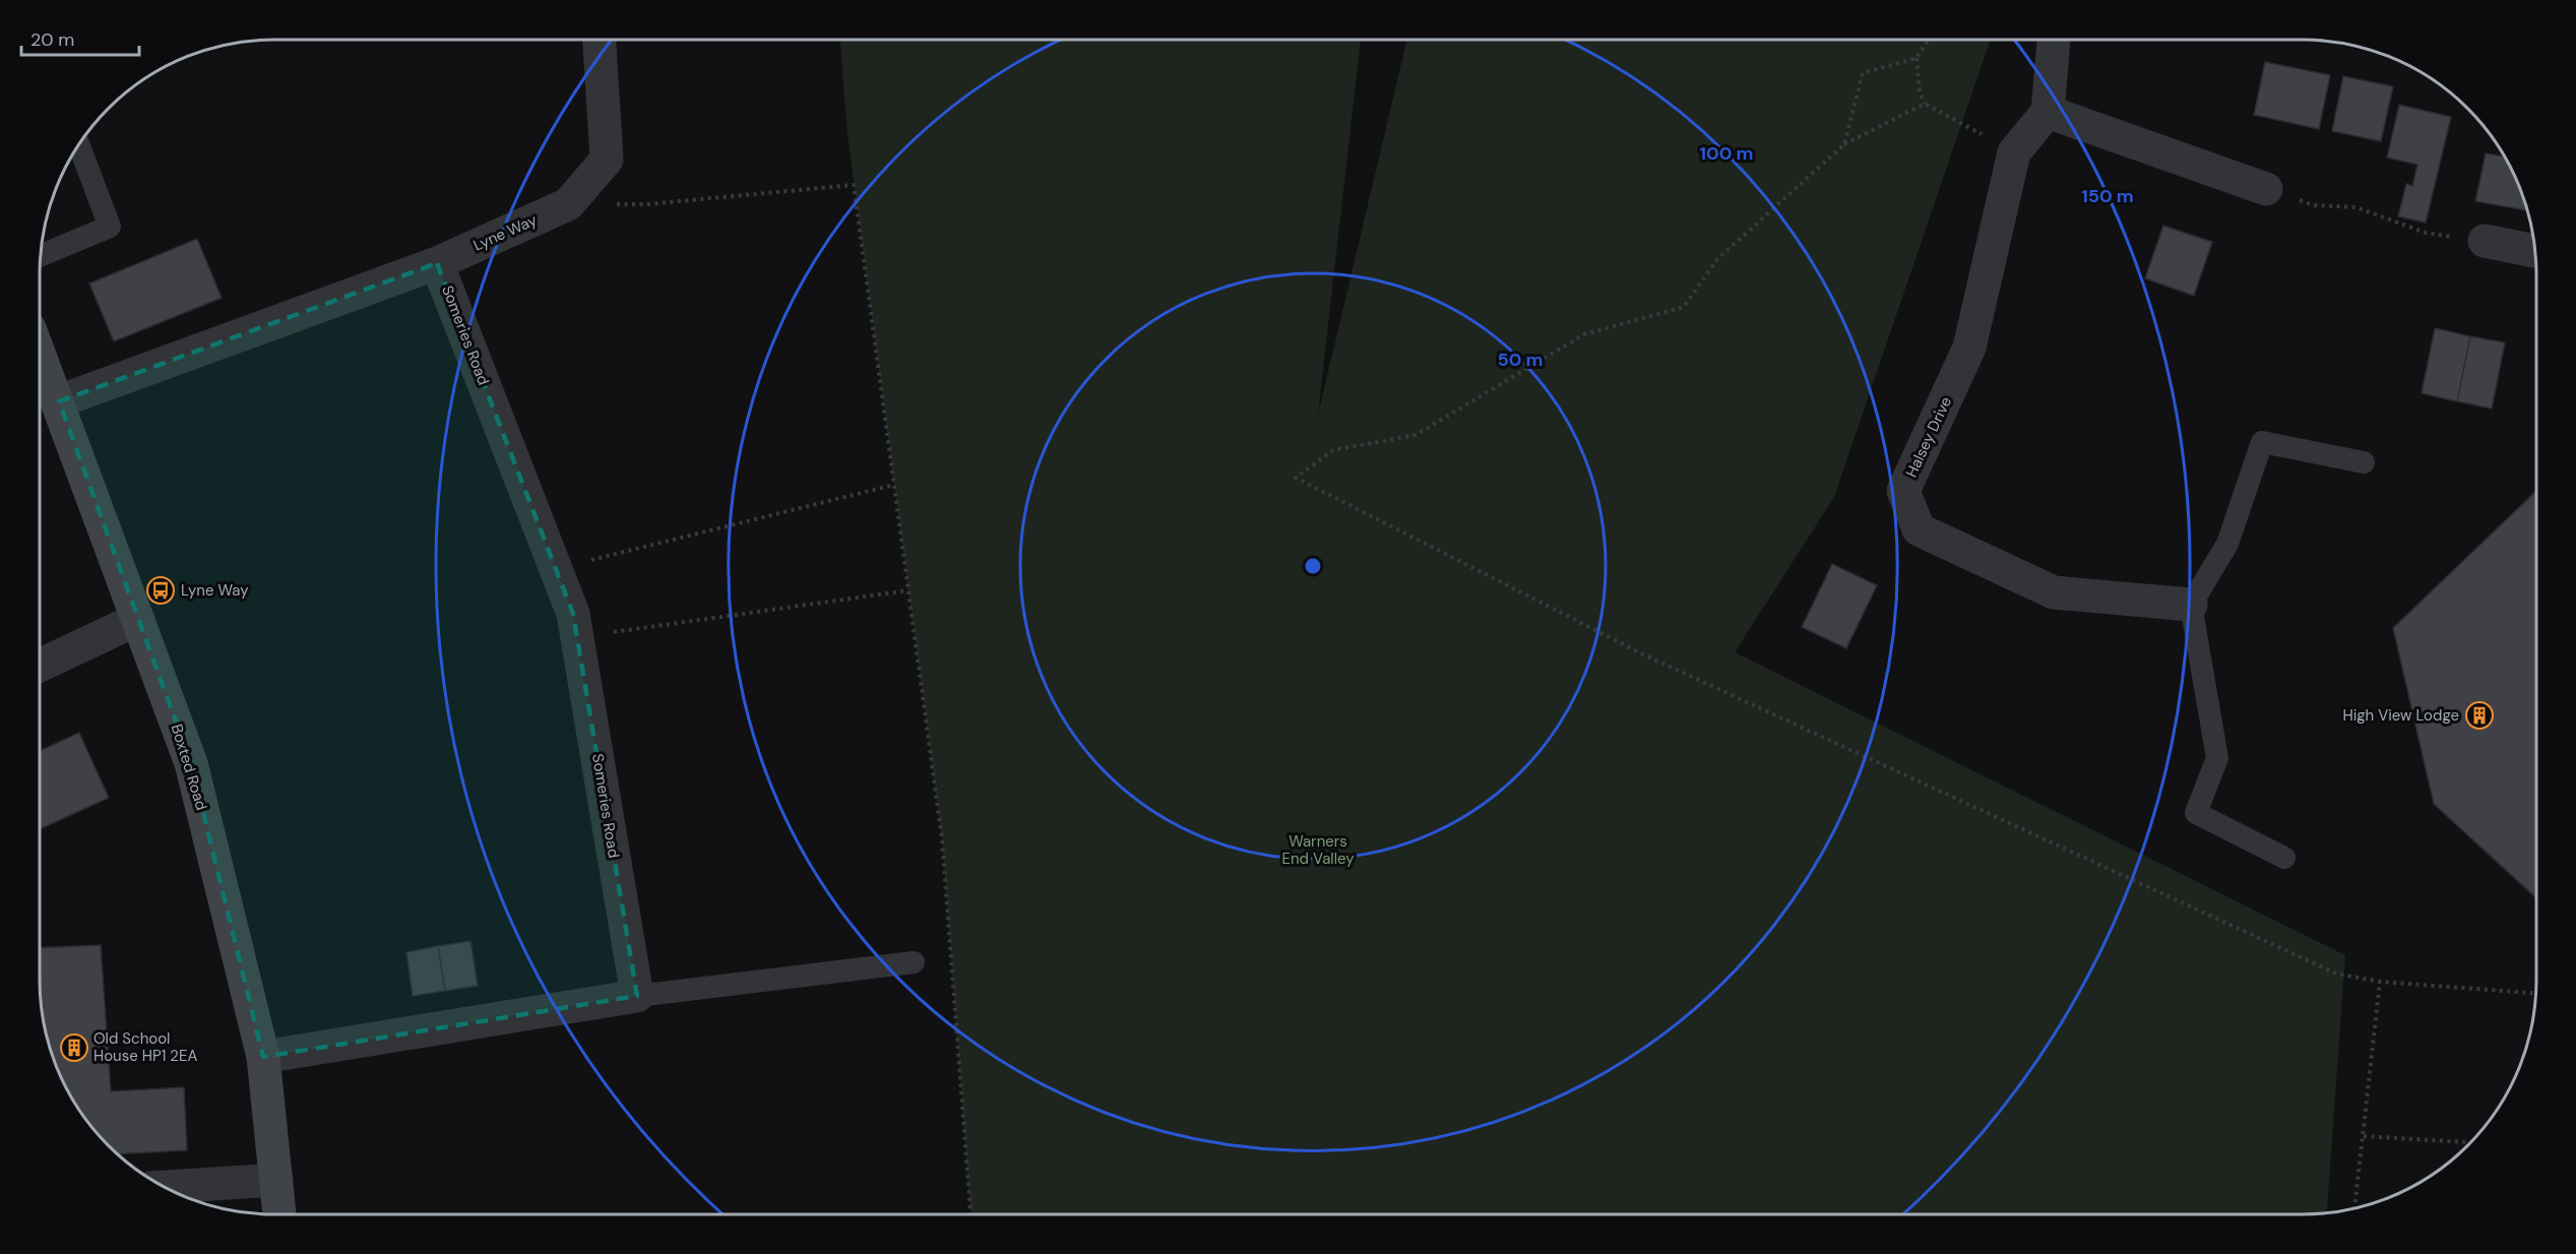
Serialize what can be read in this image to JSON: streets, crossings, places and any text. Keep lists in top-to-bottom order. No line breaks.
{"streets":{"street":["Lyne Way","Someries Road","Halsey Drive","Boxted Road"]},"crossings":[["Lyne Way","Someries Road"],["Lyne Way","Boxted Road"]],"parks":["Warners End Valley"],"places":{"bus stop":["Lyne Way"],"building":["High View Lodge","Old School House HP1 2EA"]},"scale_bar":"20 m","rings":["100 m","150 m","50 m"]}
